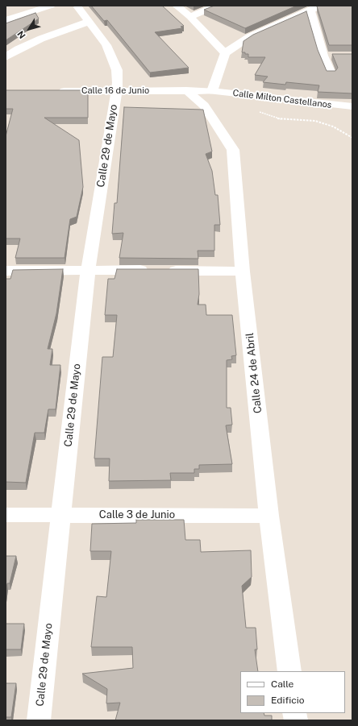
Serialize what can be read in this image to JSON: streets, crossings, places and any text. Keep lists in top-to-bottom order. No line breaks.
{"streets":{"street":["Calle 16 de Junio","Calle Milton Castellanos","Calle 29 de Mayo","Calle 24 de Abril","Calle 3 de Junio"]},"crossings":[["Calle 16 de Junio","Calle Milton Castellanos"],["Calle 16 de Junio","Calle 29 de Mayo"],["Calle 16 de Junio","Calle 24 de Abril"],["Calle Milton Castellanos","Calle 24 de Abril"],["Calle 29 de Mayo","Calle 3 de Junio"],["Calle 24 de Abril","Calle 3 de Junio"]],"legend":["Calle","Edificio"],"north":"bottom left"}
